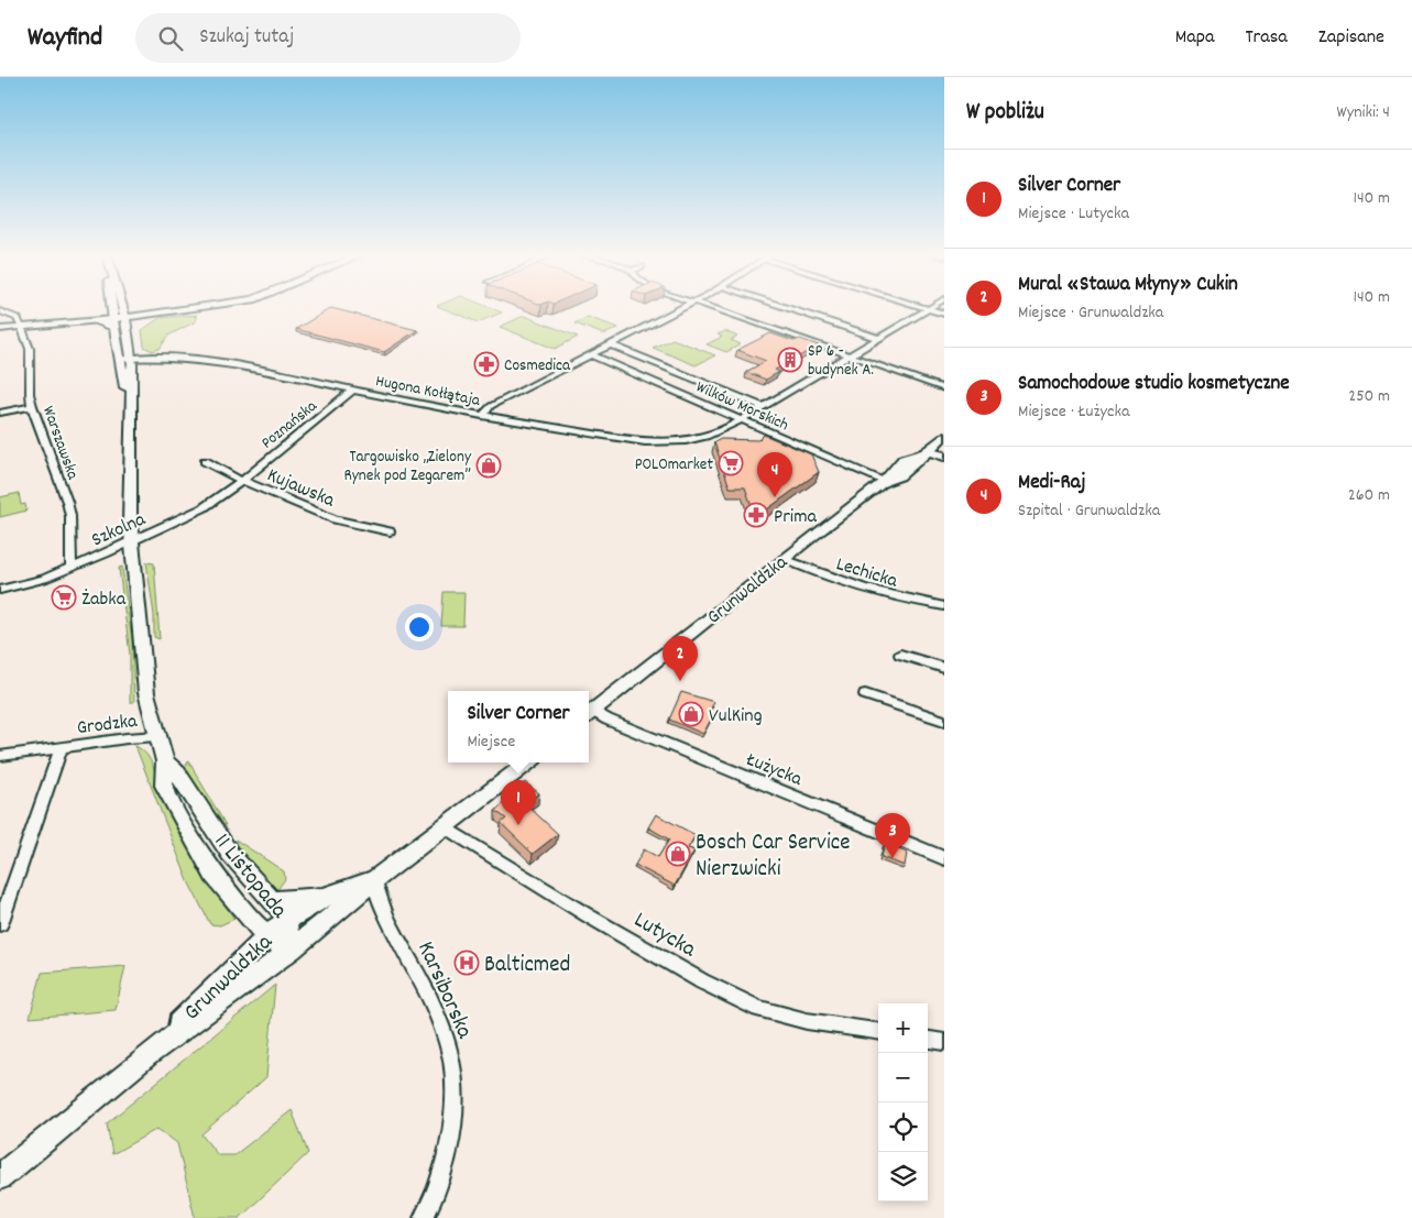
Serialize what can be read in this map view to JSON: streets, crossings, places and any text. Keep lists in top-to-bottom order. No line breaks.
{"streets":{"street":["Hugona Kołłątaja","Wilków Morskich","Poznańska","Warszawska","Kujawska","Szkolna","Lechicka","Grunwaldzka","Grodzka","Łużycka","11 Listopada","Lutycka","Karsiborska"]},"crossings":[["Hugona Kołłątaja","Wilków Morskich"],["Hugona Kołłątaja","Poznańska"],["Hugona Kołłątaja","11 Listopada"],["Wilków Morskich","Grunwaldzka"],["Poznańska","Kujawska"],["Poznańska","Szkolna"],["Warszawska","Szkolna"],["Kujawska","Szkolna"],["Szkolna","11 Listopada"],["Lechicka","Grunwaldzka"],["Grunwaldzka","Łużycka"],["Grunwaldzka","11 Listopada"],["Grunwaldzka","Lutycka"],["Grunwaldzka","Karsiborska"],["Grodzka","11 Listopada"]],"places":{"building":["SP 6 - budynek A."],"pharmacy":["Cosmedica","Prima"],"supermarket":["POLOmarket","Żabka"],"shop":["Targowisko „Zielony Rynek pod Zegarem”","VulKing","Bosch Car Service Nierzwicki"],"hospital":["Balticmed"]},"page":{"header":"Wayfind","search":"Szukaj tutaj","nav":["Mapa","Trasa","Zapisane"],"heading":["W pobliżu","Wyniki: 4"],"list":[{"mark":"1","name":"Silver Corner","note":"Miejsce · Lutycka","value":"140 m"},{"mark":"2","name":"Mural «Stawa Młyny» Cukin","note":"Miejsce · Grunwaldzka","value":"140 m"},{"mark":"3","name":"Samochodowe studio kosmetyczne","note":"Miejsce · Łużycka","value":"250 m"},{"mark":"4","name":"Medi-Raj","note":"Szpital · Grunwaldzka","value":"260 m"}],"pins":["4","2","1","3"],"popup":["Silver Corner","Miejsce"],"map_buttons":["+","−"]}}
